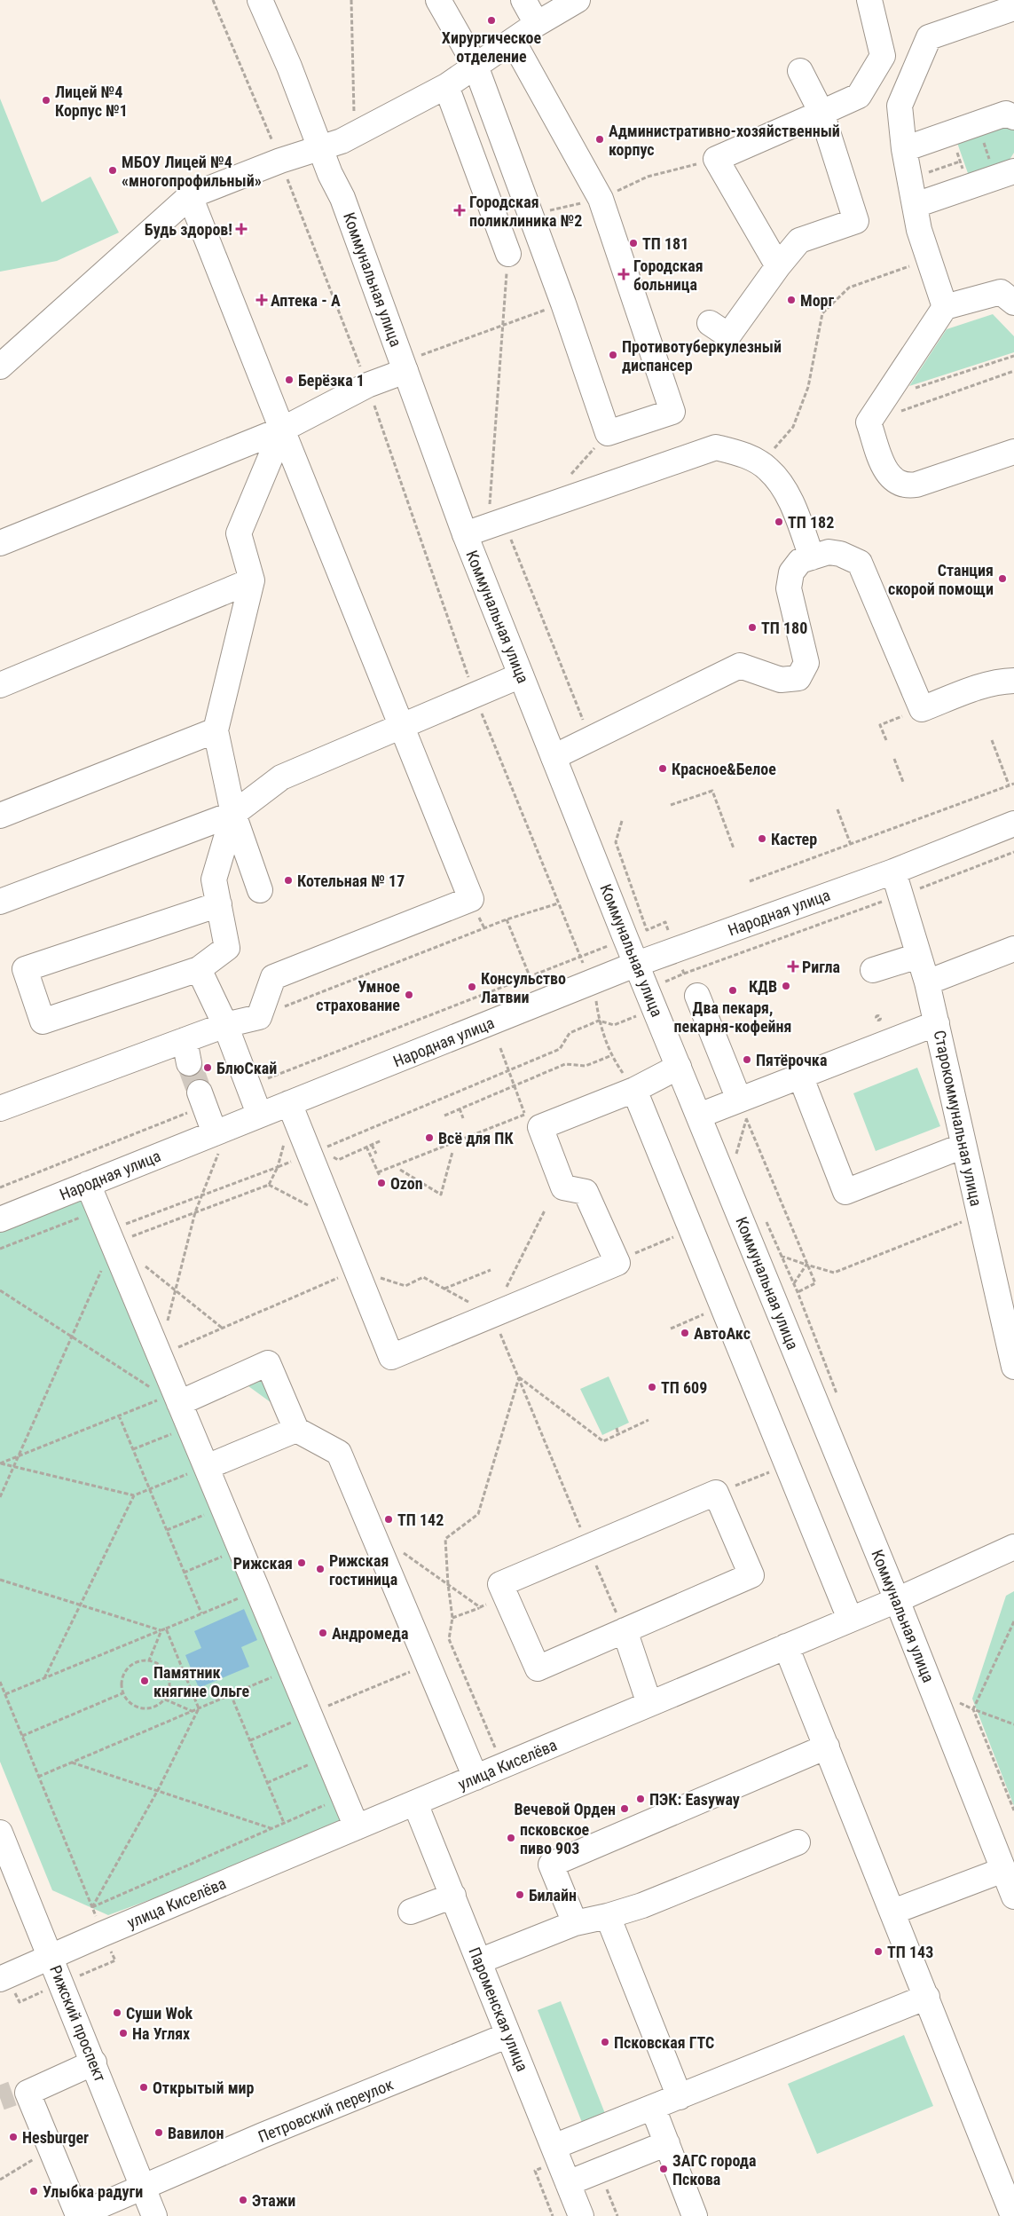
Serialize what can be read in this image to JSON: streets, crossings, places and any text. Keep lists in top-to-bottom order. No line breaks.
{"streets":{"street":["Коммунальная улица","Народная улица","Старокоммунальная улица","улица Киселёва","Пароменская улица","Рижский проспект","Петровский переулок"]},"crossings":[["Коммунальная улица","Народная улица"],["Коммунальная улица","улица Киселёва"],["Народная улица","Старокоммунальная улица"],["улица Киселёва","Пароменская улица"],["улица Киселёва","Рижский проспект"],["Пароменская улица","Петровский переулок"],["Рижский проспект","Петровский переулок"]],"places":{"other":["Хирургическое отделение","Лицей №4 Корпус №1","Административно-хозяйственный корпус","МБОУ Лицей №4 «многопрофильный»","ТП 181","Морг","Противотуберкулезный диспансер","Берёзка 1","ТП 182","Станция скорой помощи","ТП 180","Красное&Белое","Кастер","Котельная № 17","КДВ","Консульство Латвии","Два пекаря, пекарня-кофейня","Умное страхование","Пятёрочка","БлюСкай","Всё для ПК","Ozon","АвтоАкс","ТП 609","ТП 142","Рижская","Рижская гостиница","Андромеда","Памятник княгине Ольге","ПЭК: Easyway","Вечевой Орден","псковское пиво 903","Билайн","ТП 143","Суши Wok","На Углях","Псковская ГТС","Открытый мир","Вавилон","Hesburger","ЗАГС города Пскова","Улыбка радуги","Этажи"],"health":["Городская поликлиника №2","Будь здоров!","Городская больница","Аптека - А","Ригла"]}}
